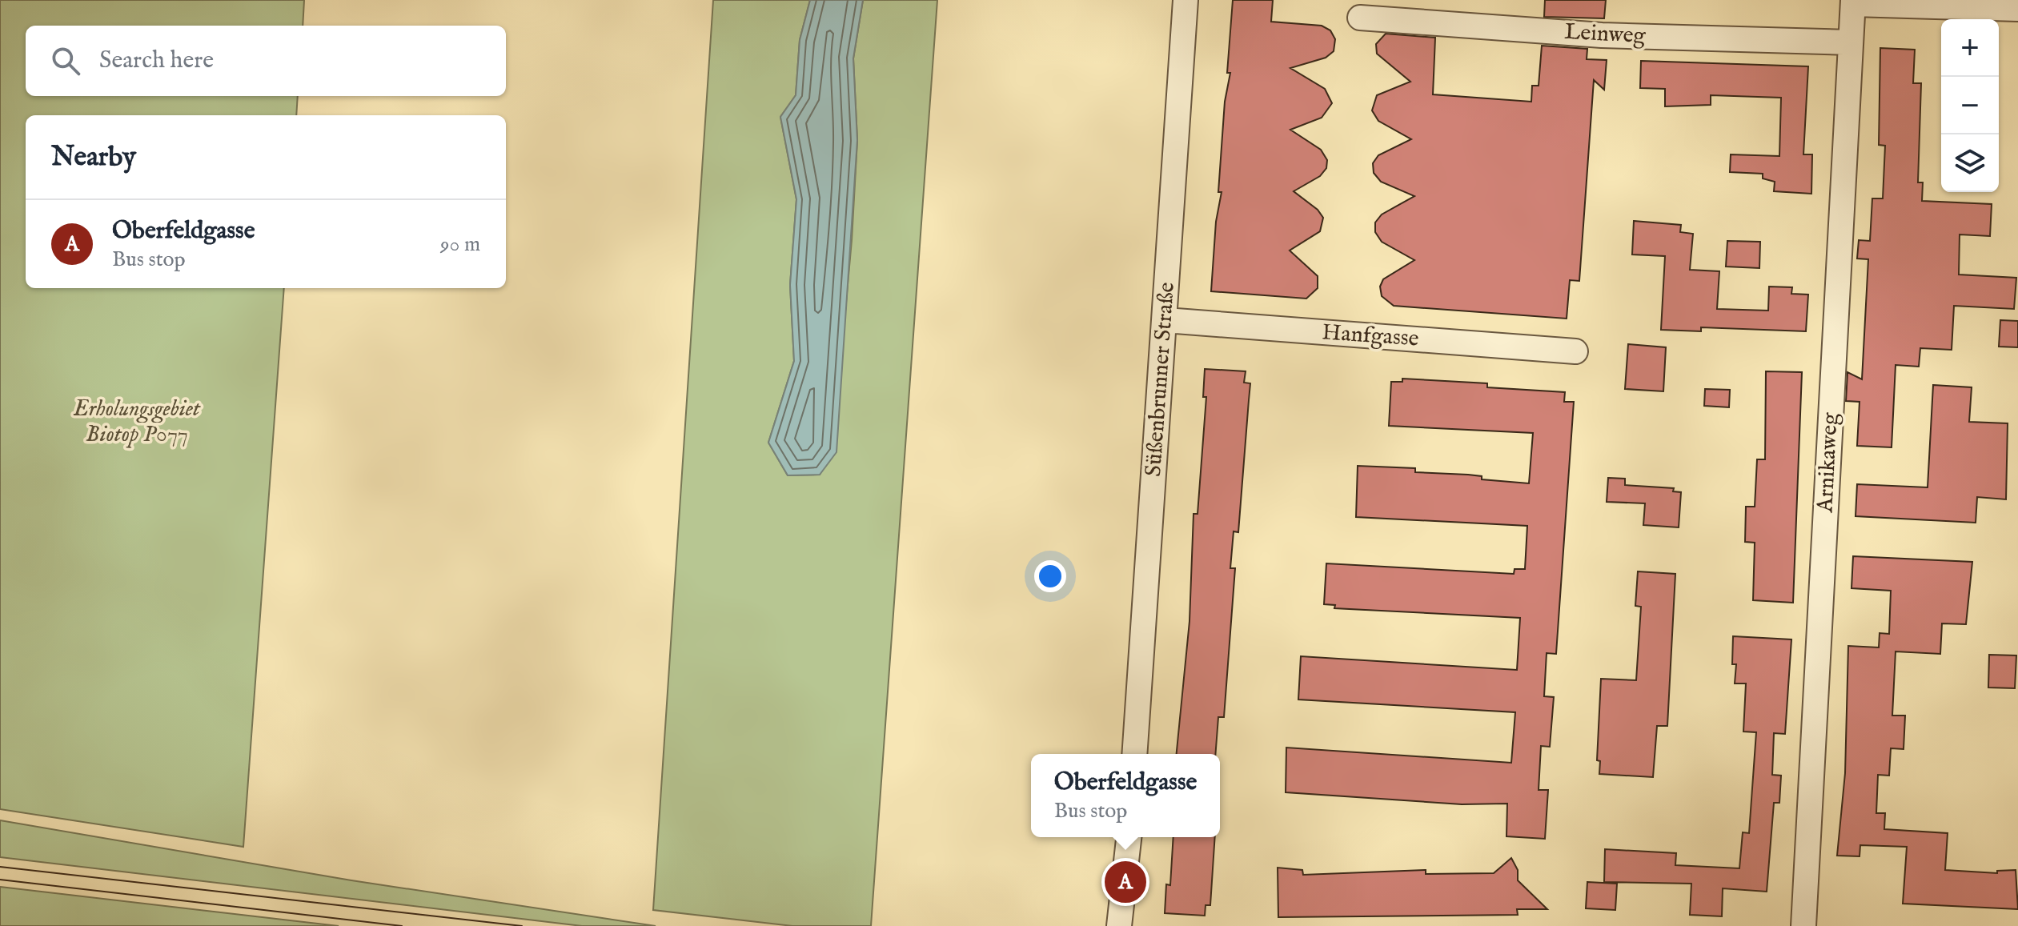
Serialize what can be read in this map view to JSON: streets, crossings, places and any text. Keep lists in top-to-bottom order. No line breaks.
{"streets":{"street":["Leinweg","Hanfgasse","Süßenbrunner Straße","Arnikaweg"]},"crossings":[["Leinweg","Arnikaweg"],["Hanfgasse","Süßenbrunner Straße"]],"parks":["Erholungsgebiet Biotop P077"],"page":{"map_buttons":["+","−"],"search":"Search here","heading":"Nearby","list":[{"mark":"A","name":"Oberfeldgasse","note":"Bus stop","value":"90 m"}],"popup":["Oberfeldgasse","Bus stop"],"pins":"A"}}
